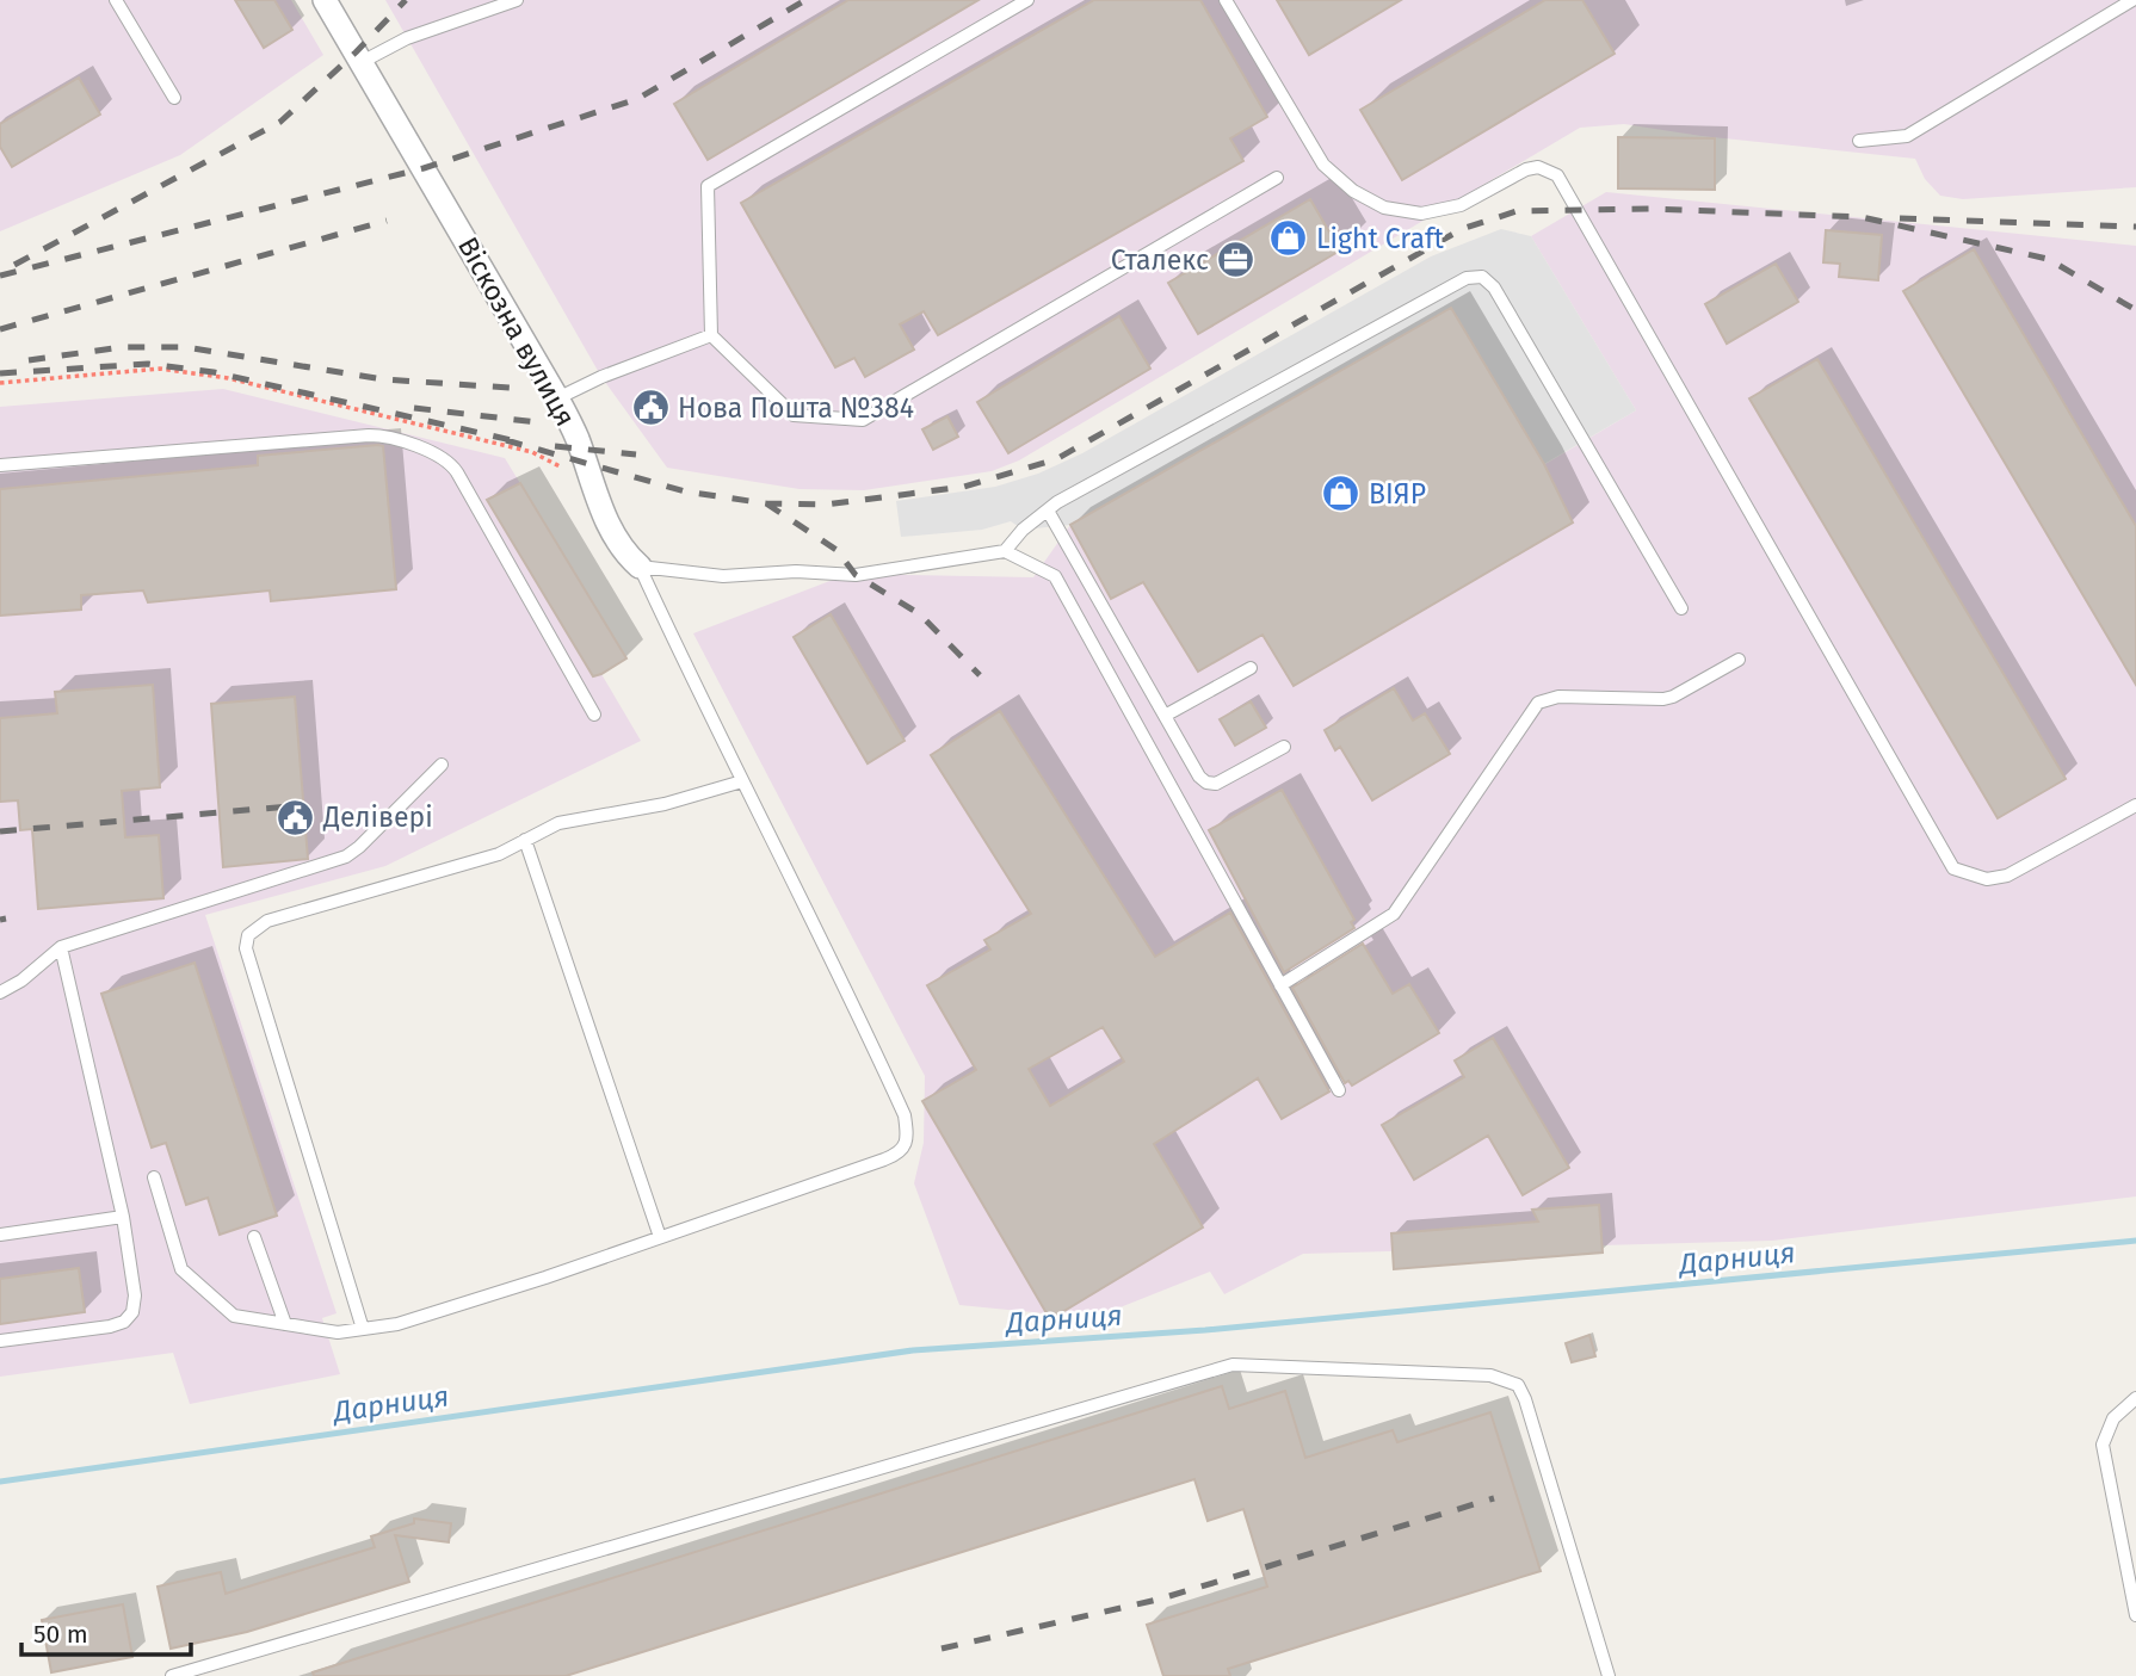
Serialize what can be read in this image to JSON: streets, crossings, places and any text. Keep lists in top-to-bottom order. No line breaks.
{"streets":{"street":["Віскозна вулиця"]},"water":["Дарниця"],"places":{"shop":["Light Craft","ВІЯР"],"office":["Сталекс"],"public building":["Нова Пошта №384","Делівері"]},"scale_bar":"50 m"}
